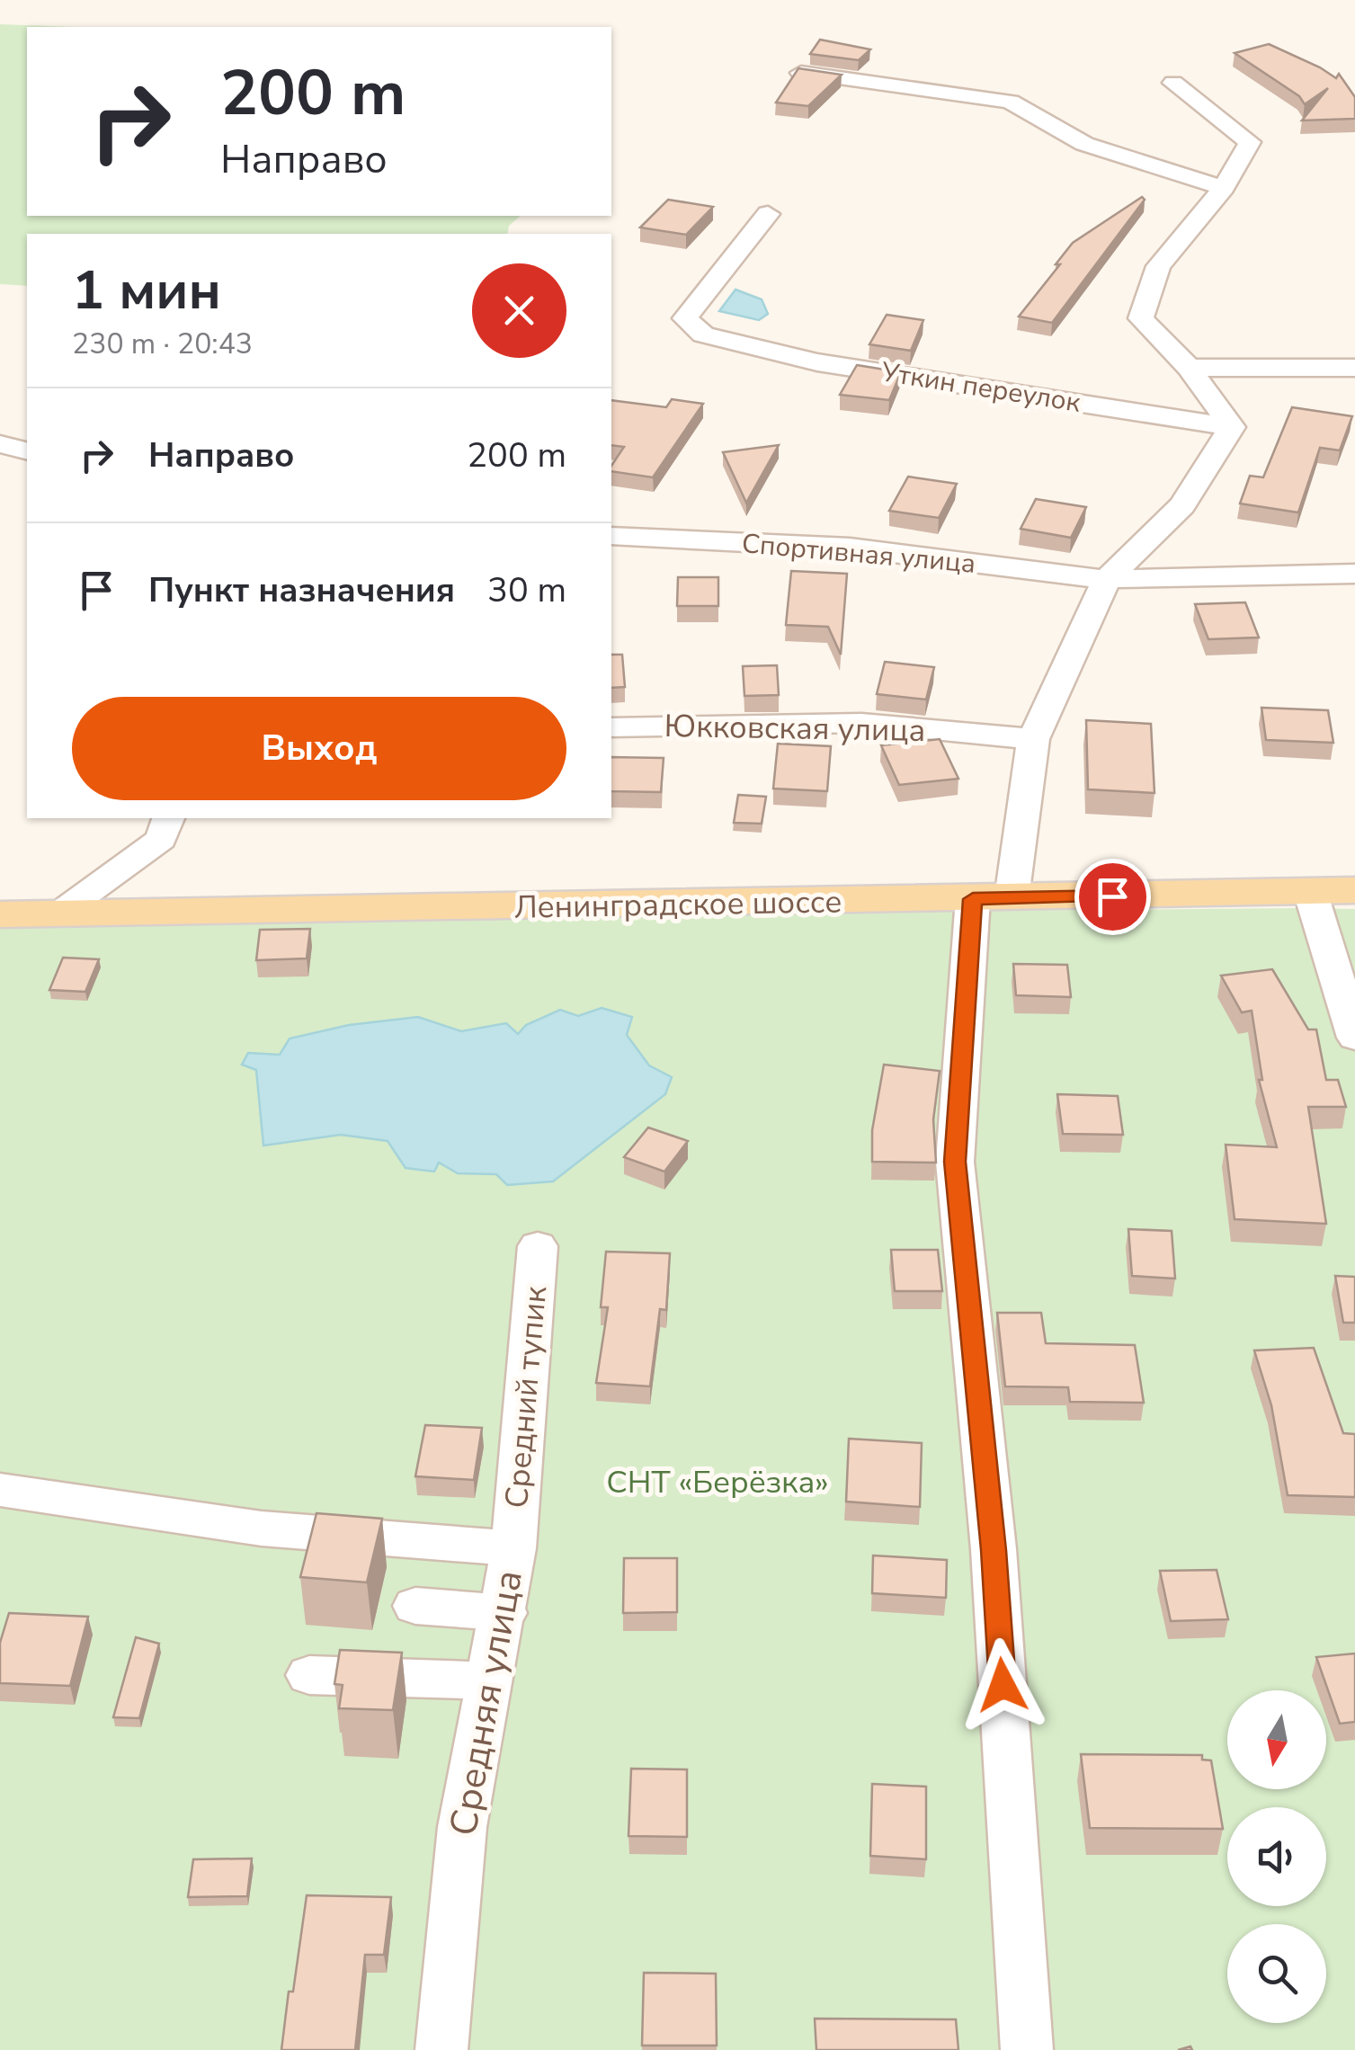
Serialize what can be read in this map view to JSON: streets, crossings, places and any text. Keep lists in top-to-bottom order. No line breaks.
{"streets":{"main road":["Ленинградское шоссе"],"street":["Уткин переулок","Спортивная улица","Юкковская улица","Средний тупик","Средняя улица"]},"crossings":[["Средний тупик","Средняя улица"]],"parks":["СНТ «Берёзка»"],"north":"bottom","page":{"turn":["200 m","Направо"],"heading":["1 мин","230 m · 20:43"],"list":[{"name":"Направо","value":"200 m"},{"name":"Пункт назначения","value":"30 m"}],"buttons":"Выход"}}
